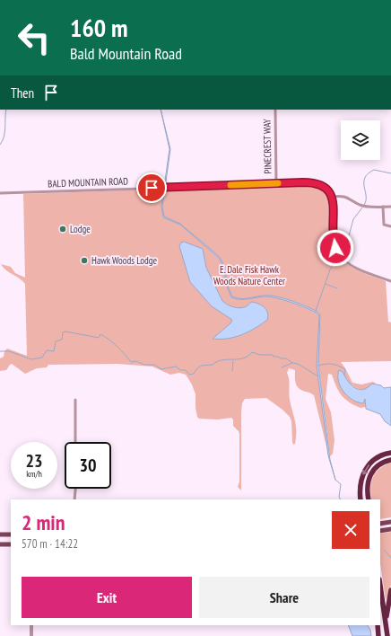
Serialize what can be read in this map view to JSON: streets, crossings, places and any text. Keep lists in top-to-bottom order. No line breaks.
{"streets":{"street":["PINECREST WAY","BALD MOUNTAIN ROAD"]},"crossings":[["PINECREST WAY","BALD MOUNTAIN ROAD"]],"parks":["E. Dale Fisk Hawk Woods Nature Center"],"places":["Lodge","Hawk Woods Lodge"],"page":{"turn":["160 m","Bald Mountain Road"],"then":"Then","speed":"23 km/h","limit":"30","heading":["2 min","570 m · 14:22"],"buttons":["Exit","Share"]}}
